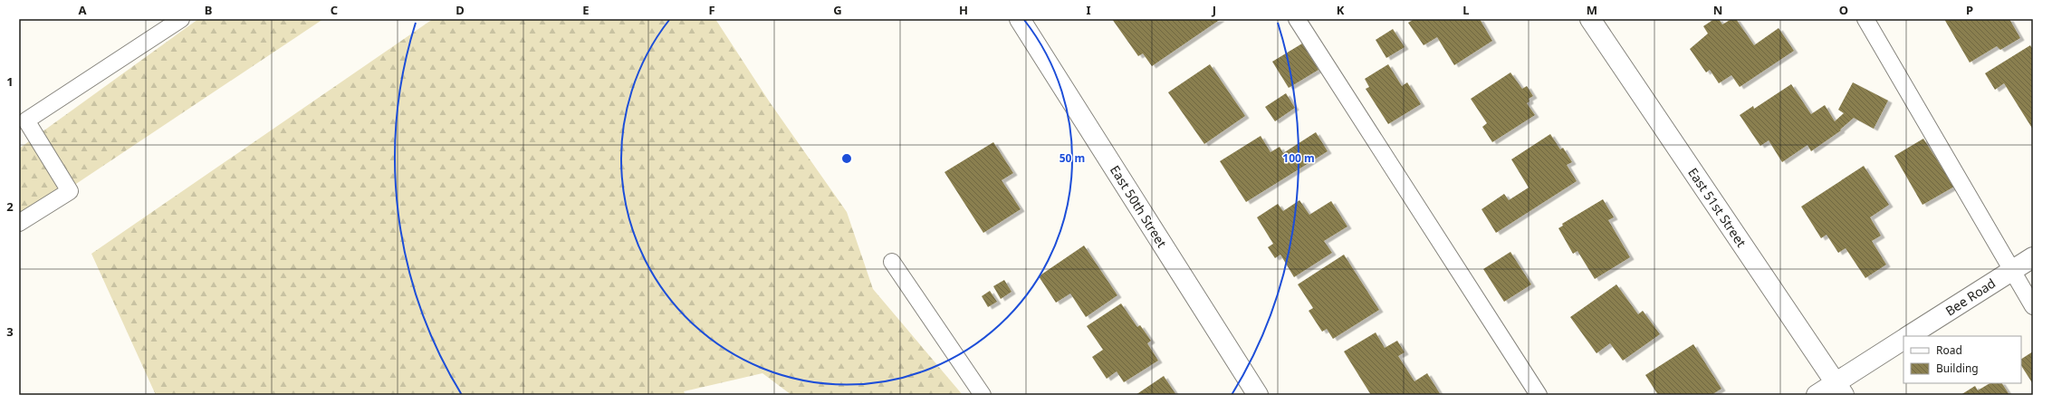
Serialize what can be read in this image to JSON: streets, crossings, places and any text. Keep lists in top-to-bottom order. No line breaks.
{"streets":{"street":["East 50th Street","East 51st Street","Bee Road"]},"legend":["Road","Building"],"grid":{"columns":["A","B","C","D","E","F","G","H","I","J","K","L","M","N","O","P"],"rows":["1","2","3"]},"rings":["50 m","100 m"]}
